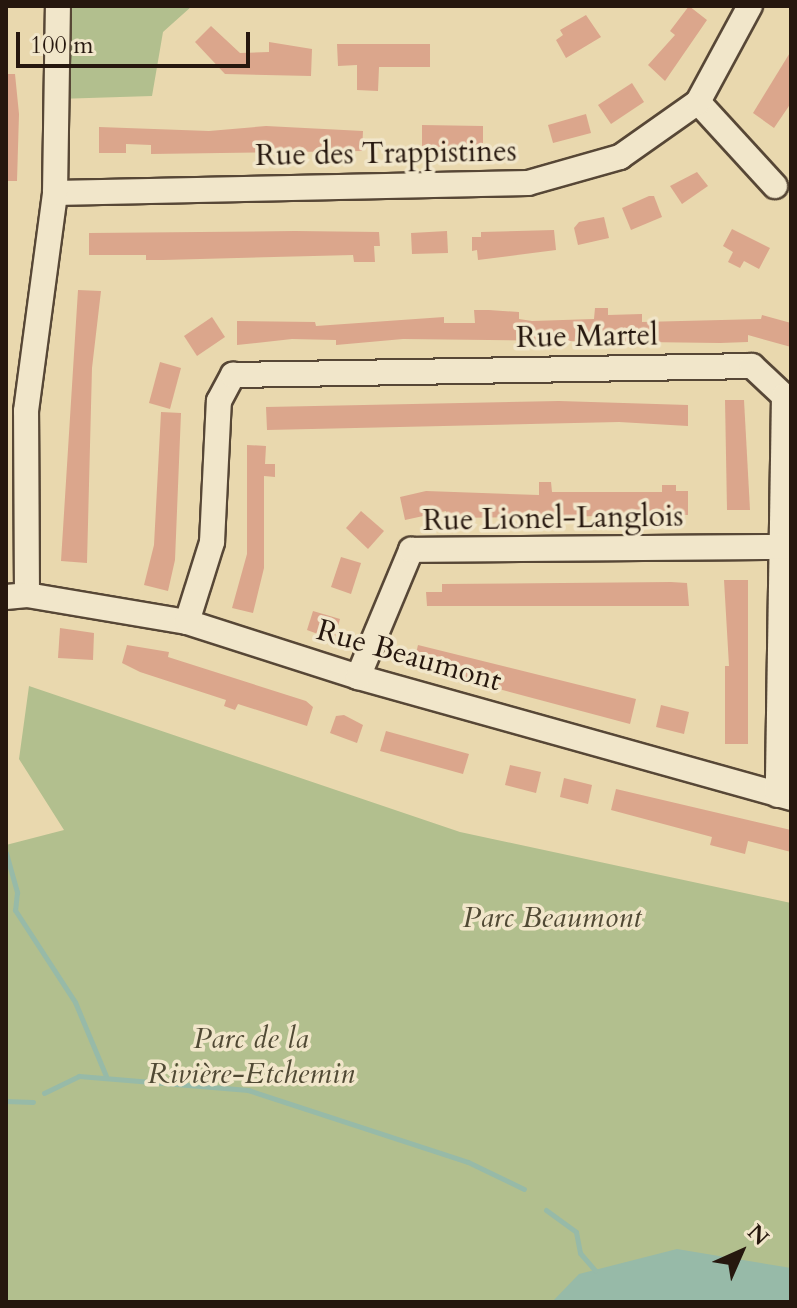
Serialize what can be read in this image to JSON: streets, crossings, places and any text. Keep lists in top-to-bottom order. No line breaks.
{"streets":{"street":["Rue des Trappistines","Rue Martel","Rue Lionel-Langlois","Rue Beaumont"]},"crossings":[["Rue Martel","Rue Lionel-Langlois"],["Rue Martel","Rue Beaumont"],["Rue Lionel-Langlois","Rue Beaumont"]],"parks":["Parc Beaumont","Parc de la Rivière-Etchemin"],"scale_bar":"100 m","north":"top right"}
